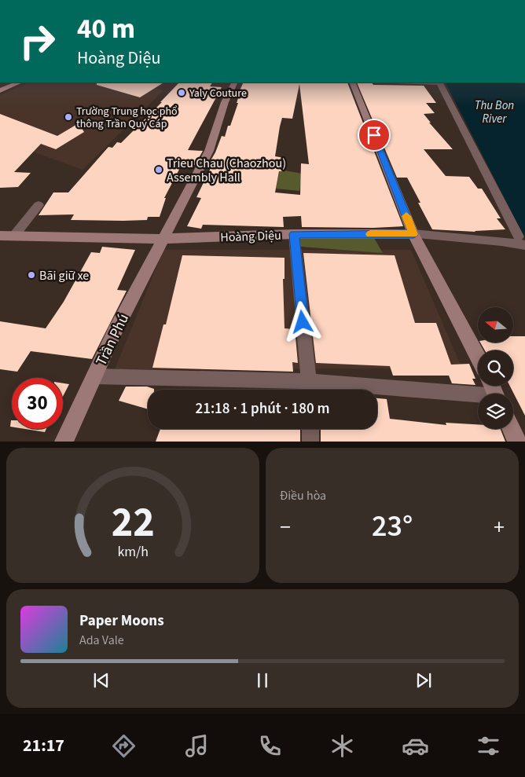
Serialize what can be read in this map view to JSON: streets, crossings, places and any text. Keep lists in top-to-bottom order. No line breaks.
{"streets":{"street":["Hoàng Diệu","Trần Phú"]},"crossings":[["Hoàng Diệu","Trần Phú"]],"water":["Thu Bon River"],"places":["Yaly Couture","Trường Trung học phổ thông Trần Quý Cáp","Trieu Chau (Chaozhou) Assembly Hall","Bãi giữ xe"],"north":"left","page":{"turn":["40 m","Hoàng Diệu"],"limit":"30","trip":"21:18 · 1 phút · 180 m","tile":"Điều hòa","heat":["−","23°","+"],"song":["Paper Moons","Ada Vale"],"tabs":"21:17","gauge":["22","km/h"]}}
